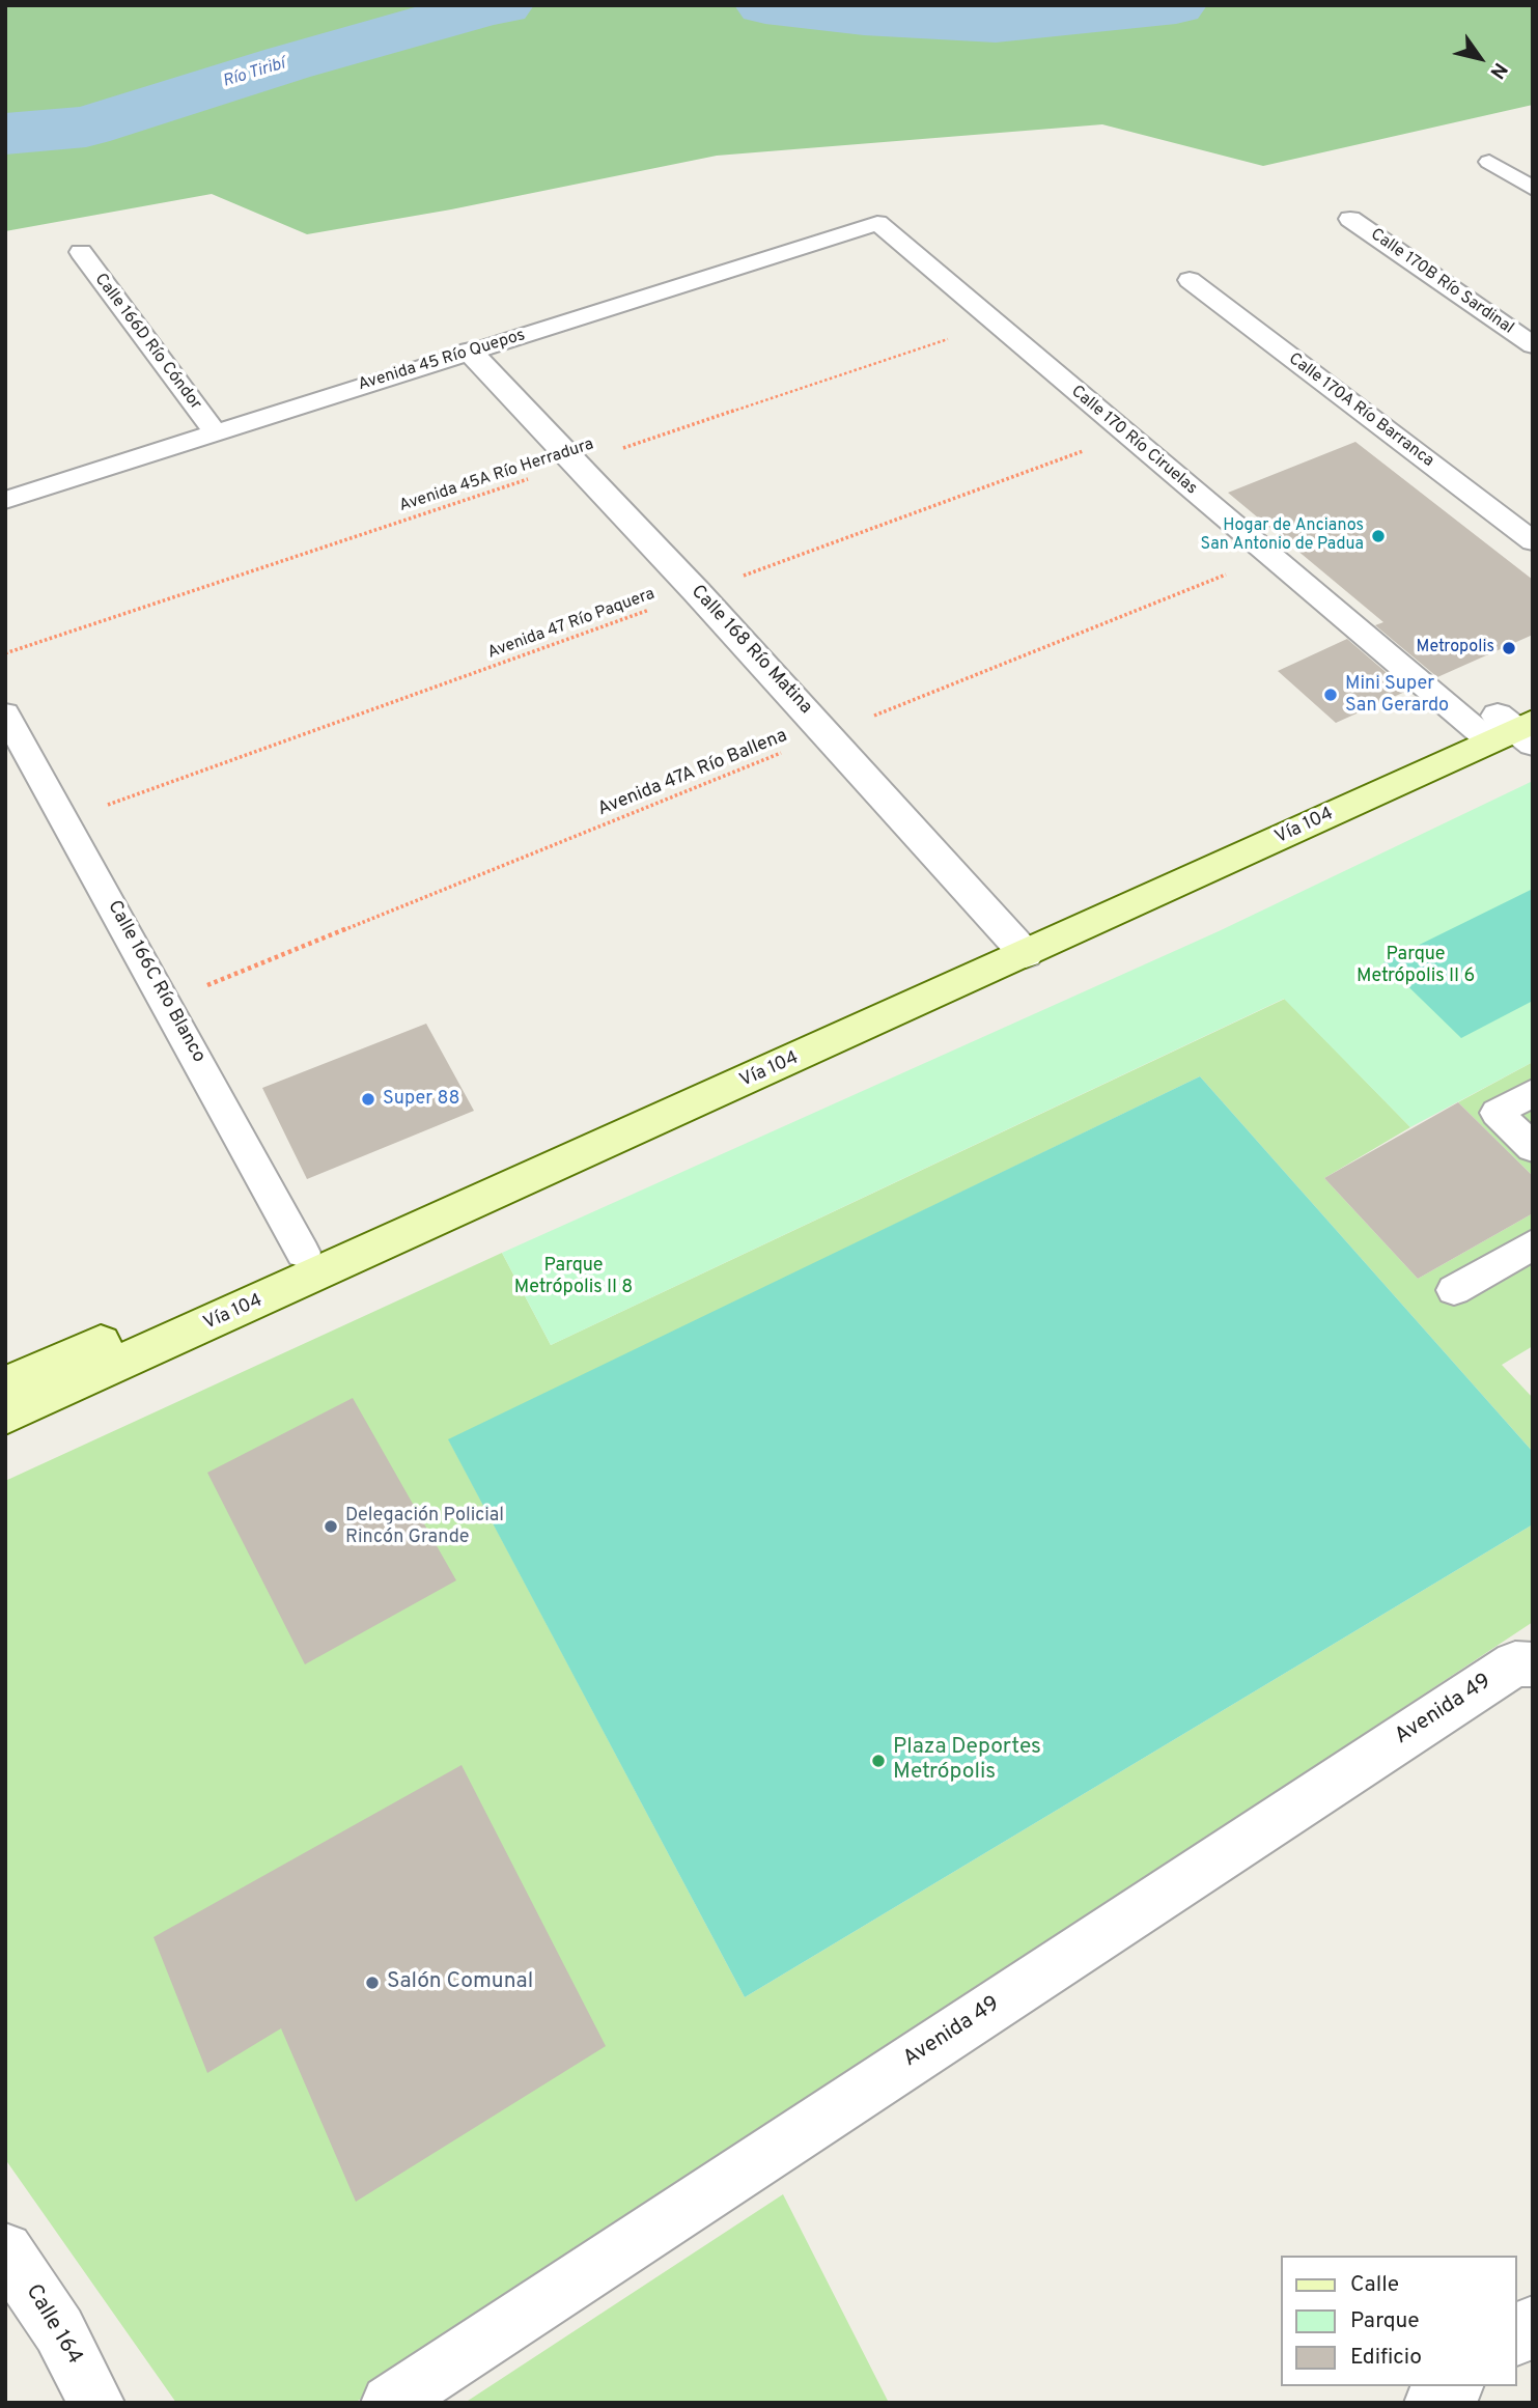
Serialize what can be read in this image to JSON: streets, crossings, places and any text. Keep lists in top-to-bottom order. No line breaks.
{"streets":{"main road":["Vía 104"],"street":["Calle 168 Río Matina","Avenida 49","Calle 164"],"lane":["Calle 170B Río Sardinal","Calle 166D Río Cóndor","Avenida 45 Río Quepos","Calle 170A Río Barranca","Calle 170 Río Ciruelas","Calle 166C Río Blanco"],"path":["Avenida 45A Río Herradura","Avenida 47 Río Paquera","Avenida 47A Río Ballena"]},"crossings":[["Calle 166D Río Cóndor","Avenida 45 Río Quepos"],["Avenida 45 Río Quepos","Calle 170 Río Ciruelas"],["Avenida 45 Río Quepos","Calle 168 Río Matina"],["Calle 170 Río Ciruelas","Avenida 45A Río Herradura"],["Calle 170 Río Ciruelas","Avenida 47 Río Paquera"],["Calle 170 Río Ciruelas","Avenida 47A Río Ballena"],["Calle 170 Río Ciruelas","Vía 104"],["Avenida 45A Río Herradura","Calle 168 Río Matina"],["Avenida 47 Río Paquera","Calle 168 Río Matina"],["Avenida 47 Río Paquera","Calle 166C Río Blanco"],["Calle 168 Río Matina","Avenida 47A Río Ballena"],["Calle 168 Río Matina","Vía 104"],["Avenida 47A Río Ballena","Calle 166C Río Blanco"],["Vía 104","Calle 166C Río Blanco"]],"water":["Río Tiribí"],"parks":["Parque Metrópolis II 6","Parque Metrópolis II 8"],"places":["Hogar de Ancianos San Antonio de Padua","Metropolis","Mini Super San Gerardo","Super 88","Delegación Policial Rincón Grande","Plaza Deportes Metrópolis","Salón Comunal"],"legend":["Calle","Parque","Edificio"],"north":"bottom right"}
